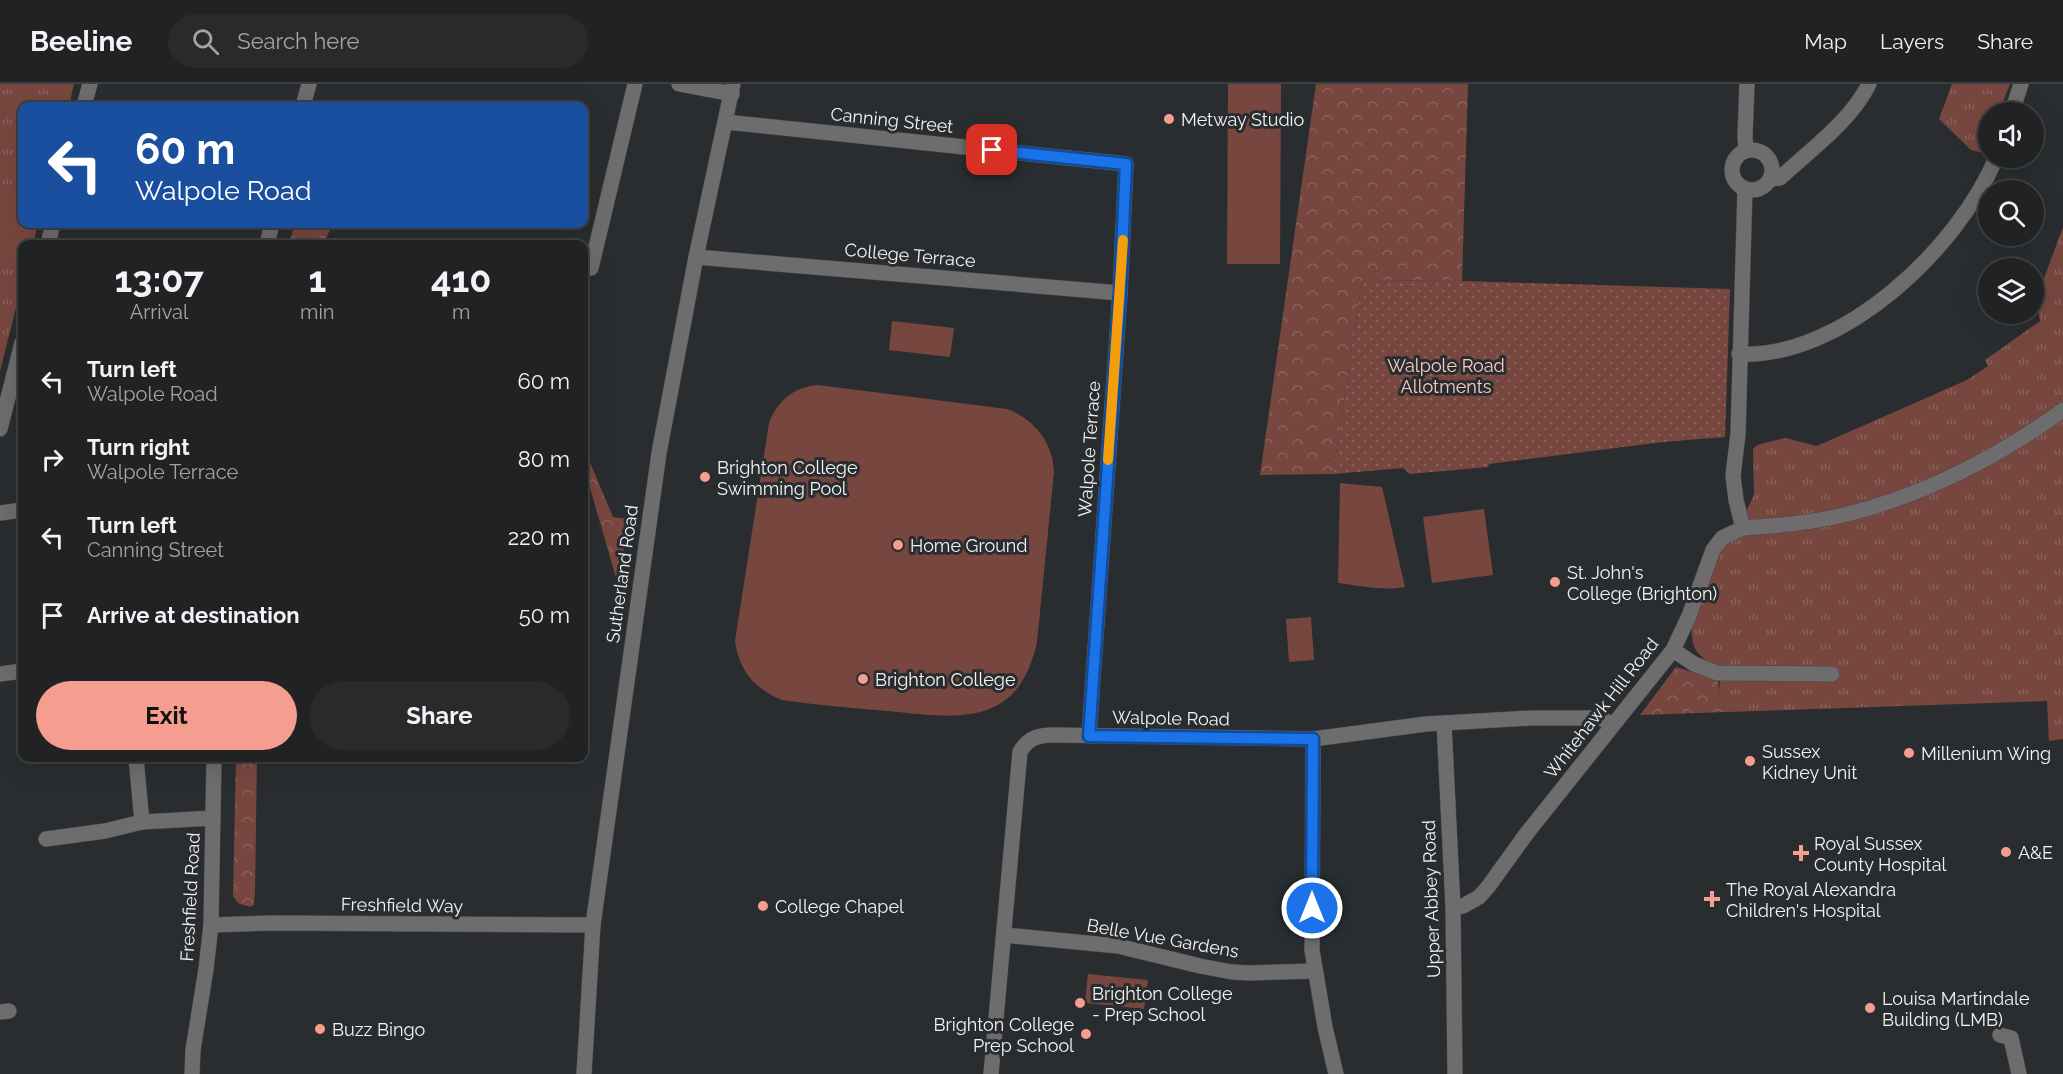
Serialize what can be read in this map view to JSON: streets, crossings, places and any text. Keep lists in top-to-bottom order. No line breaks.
{"streets":{"street":["Canning Street","College Terrace","Walpole Terrace","Sutherland Road","Whitehawk Hill Road","Walpole Road","Freshfield Road","Upper Abbey Road","Freshfield Way","Belle Vue Gardens"]},"crossings":[["Canning Street","Walpole Terrace"],["Canning Street","Sutherland Road"],["College Terrace","Walpole Terrace"],["College Terrace","Sutherland Road"],["Walpole Terrace","Walpole Road"],["Sutherland Road","Freshfield Way"],["Whitehawk Hill Road","Walpole Road"],["Whitehawk Hill Road","Upper Abbey Road"],["Walpole Road","Upper Abbey Road"],["Walpole Road","Belle Vue Gardens"],["Freshfield Road","Freshfield Way"]],"parks":["Walpole Road Allotments"],"places":{"other":["Metway Studio","Brighton College Swimming Pool","Home Ground","St. John's College (Brighton)","Brighton College","Millenium Wing","Sussex Kidney Unit","A&E","College Chapel","Brighton College - Prep School","Louisa Martindale Building (LMB)","Buzz Bingo","Brighton College Prep School"],"health":["Royal Sussex County Hospital","The Royal Alexandra Children's Hospital"]},"page":{"header":"Beeline","search":"Search here","nav":["Map","Layers","Share"],"turn":["60 m","Walpole Road"],"eta":["13:07","Arrival","1","min","410","m"],"list":[{"name":"Turn left","note":"Walpole Road","value":"60 m"},{"name":"Turn right","note":"Walpole Terrace","value":"80 m"},{"name":"Turn left","note":"Canning Street","value":"220 m"},{"name":"Arrive at destination","value":"50 m"}],"buttons":["Exit","Share"]}}
